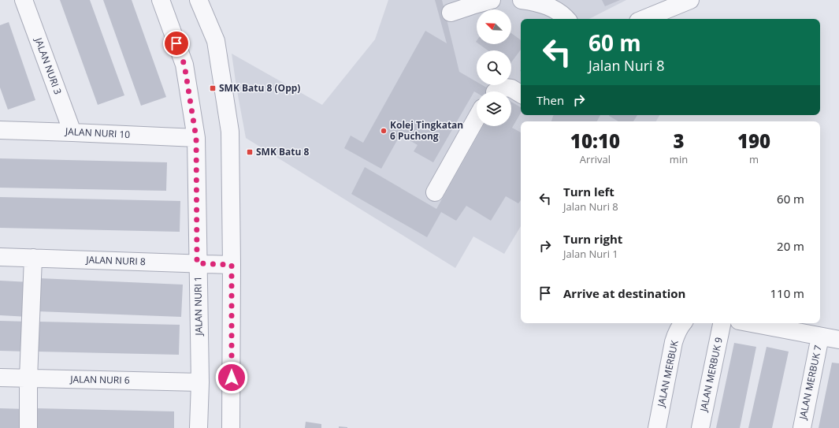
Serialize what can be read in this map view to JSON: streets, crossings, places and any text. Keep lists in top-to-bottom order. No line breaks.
{"streets":{"street":["JALAN NURI 3","JALAN NURI 10","JALAN NURI 8","JALAN NURI 1","JALAN MERBUK","JALAN MERBUK 9","JALAN NURI 6","JALAN MERBUK 7"]},"crossings":[["JALAN NURI 3","JALAN NURI 10"],["JALAN NURI 10","JALAN NURI 1"],["JALAN NURI 8","JALAN NURI 1"],["JALAN NURI 1","JALAN NURI 6"]],"places":{"transit":["SMK Batu 8 (Opp)","SMK Batu 8"],"other":["Kolej Tingkatan 6 Puchong"]},"north":"top left","page":{"turn":["60 m","Jalan Nuri 8"],"then":"Then","eta":["10:10","Arrival","3","min","190","m"],"list":[{"name":"Turn left","note":"Jalan Nuri 8","value":"60 m"},{"name":"Turn right","note":"Jalan Nuri 1","value":"20 m"},{"name":"Arrive at destination","value":"110 m"}]}}
